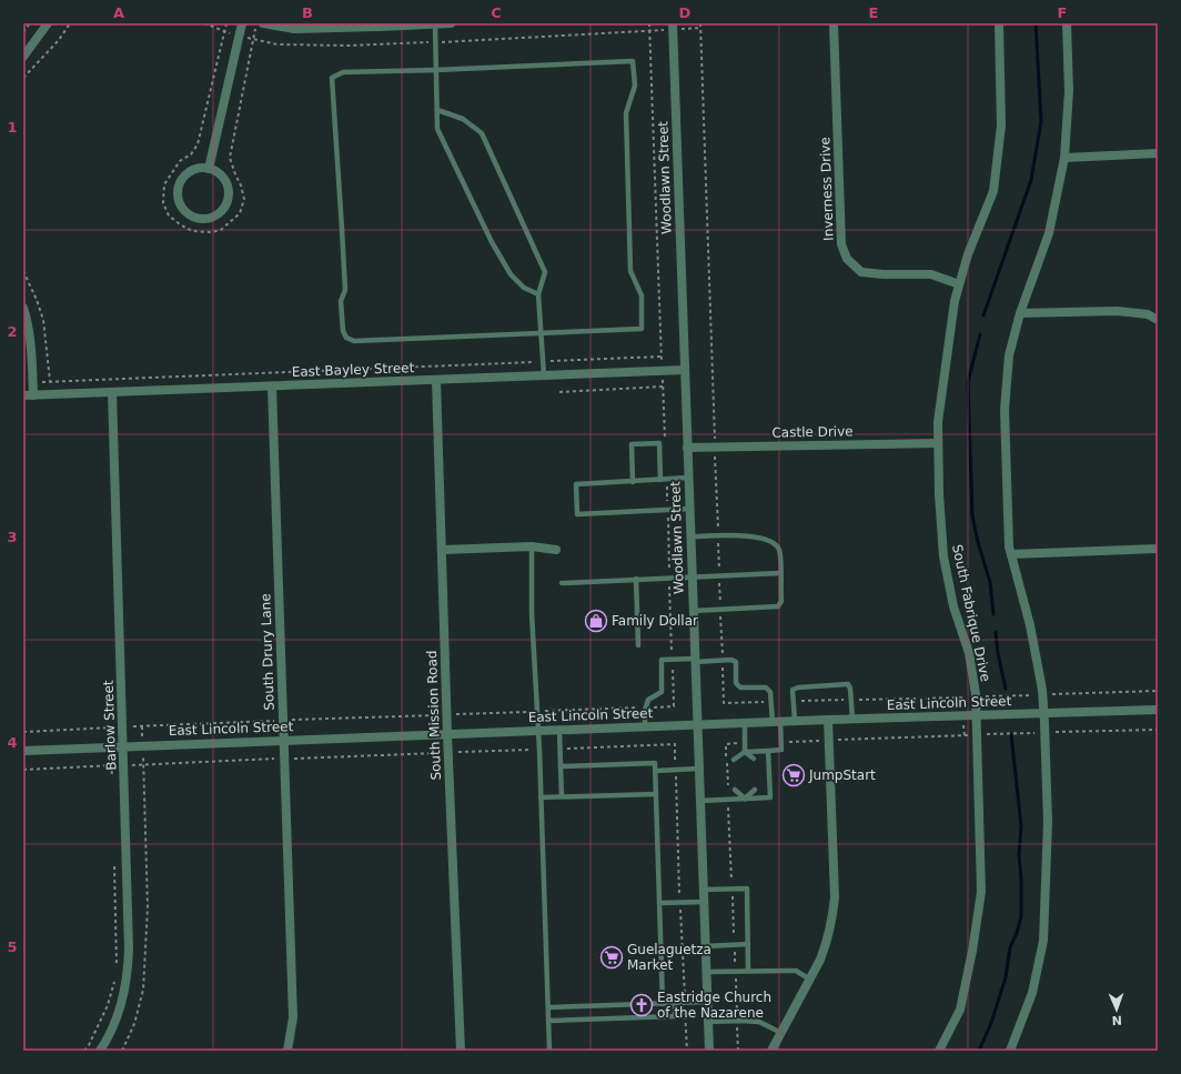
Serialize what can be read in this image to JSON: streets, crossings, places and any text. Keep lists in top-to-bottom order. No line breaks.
{"streets":{"street":["Woodlawn Street","Inverness Drive","East Bayley Street","Castle Drive","South Fabrique Drive","South Drury Lane","East Lincoln Street","South Mission Road","Barlow Street"]},"crossings":[["Woodlawn Street","East Bayley Street"],["Woodlawn Street","Castle Drive"],["Woodlawn Street","East Lincoln Street"],["Inverness Drive","South Fabrique Drive"],["East Bayley Street","South Drury Lane"],["East Bayley Street","South Mission Road"],["East Bayley Street","Barlow Street"],["Castle Drive","South Fabrique Drive"],["South Fabrique Drive","East Lincoln Street"],["South Drury Lane","East Lincoln Street"],["East Lincoln Street","South Mission Road"],["East Lincoln Street","Barlow Street"]],"places":{"shop":["Family Dollar"],"supermarket":["JumpStart","Guelaguetza Market"],"church":["Eastridge Church of the Nazarene"]},"north":"bottom","grid":{"columns":["A","B","C","D","E","F"],"rows":["1","2","3","4","5"]}}
